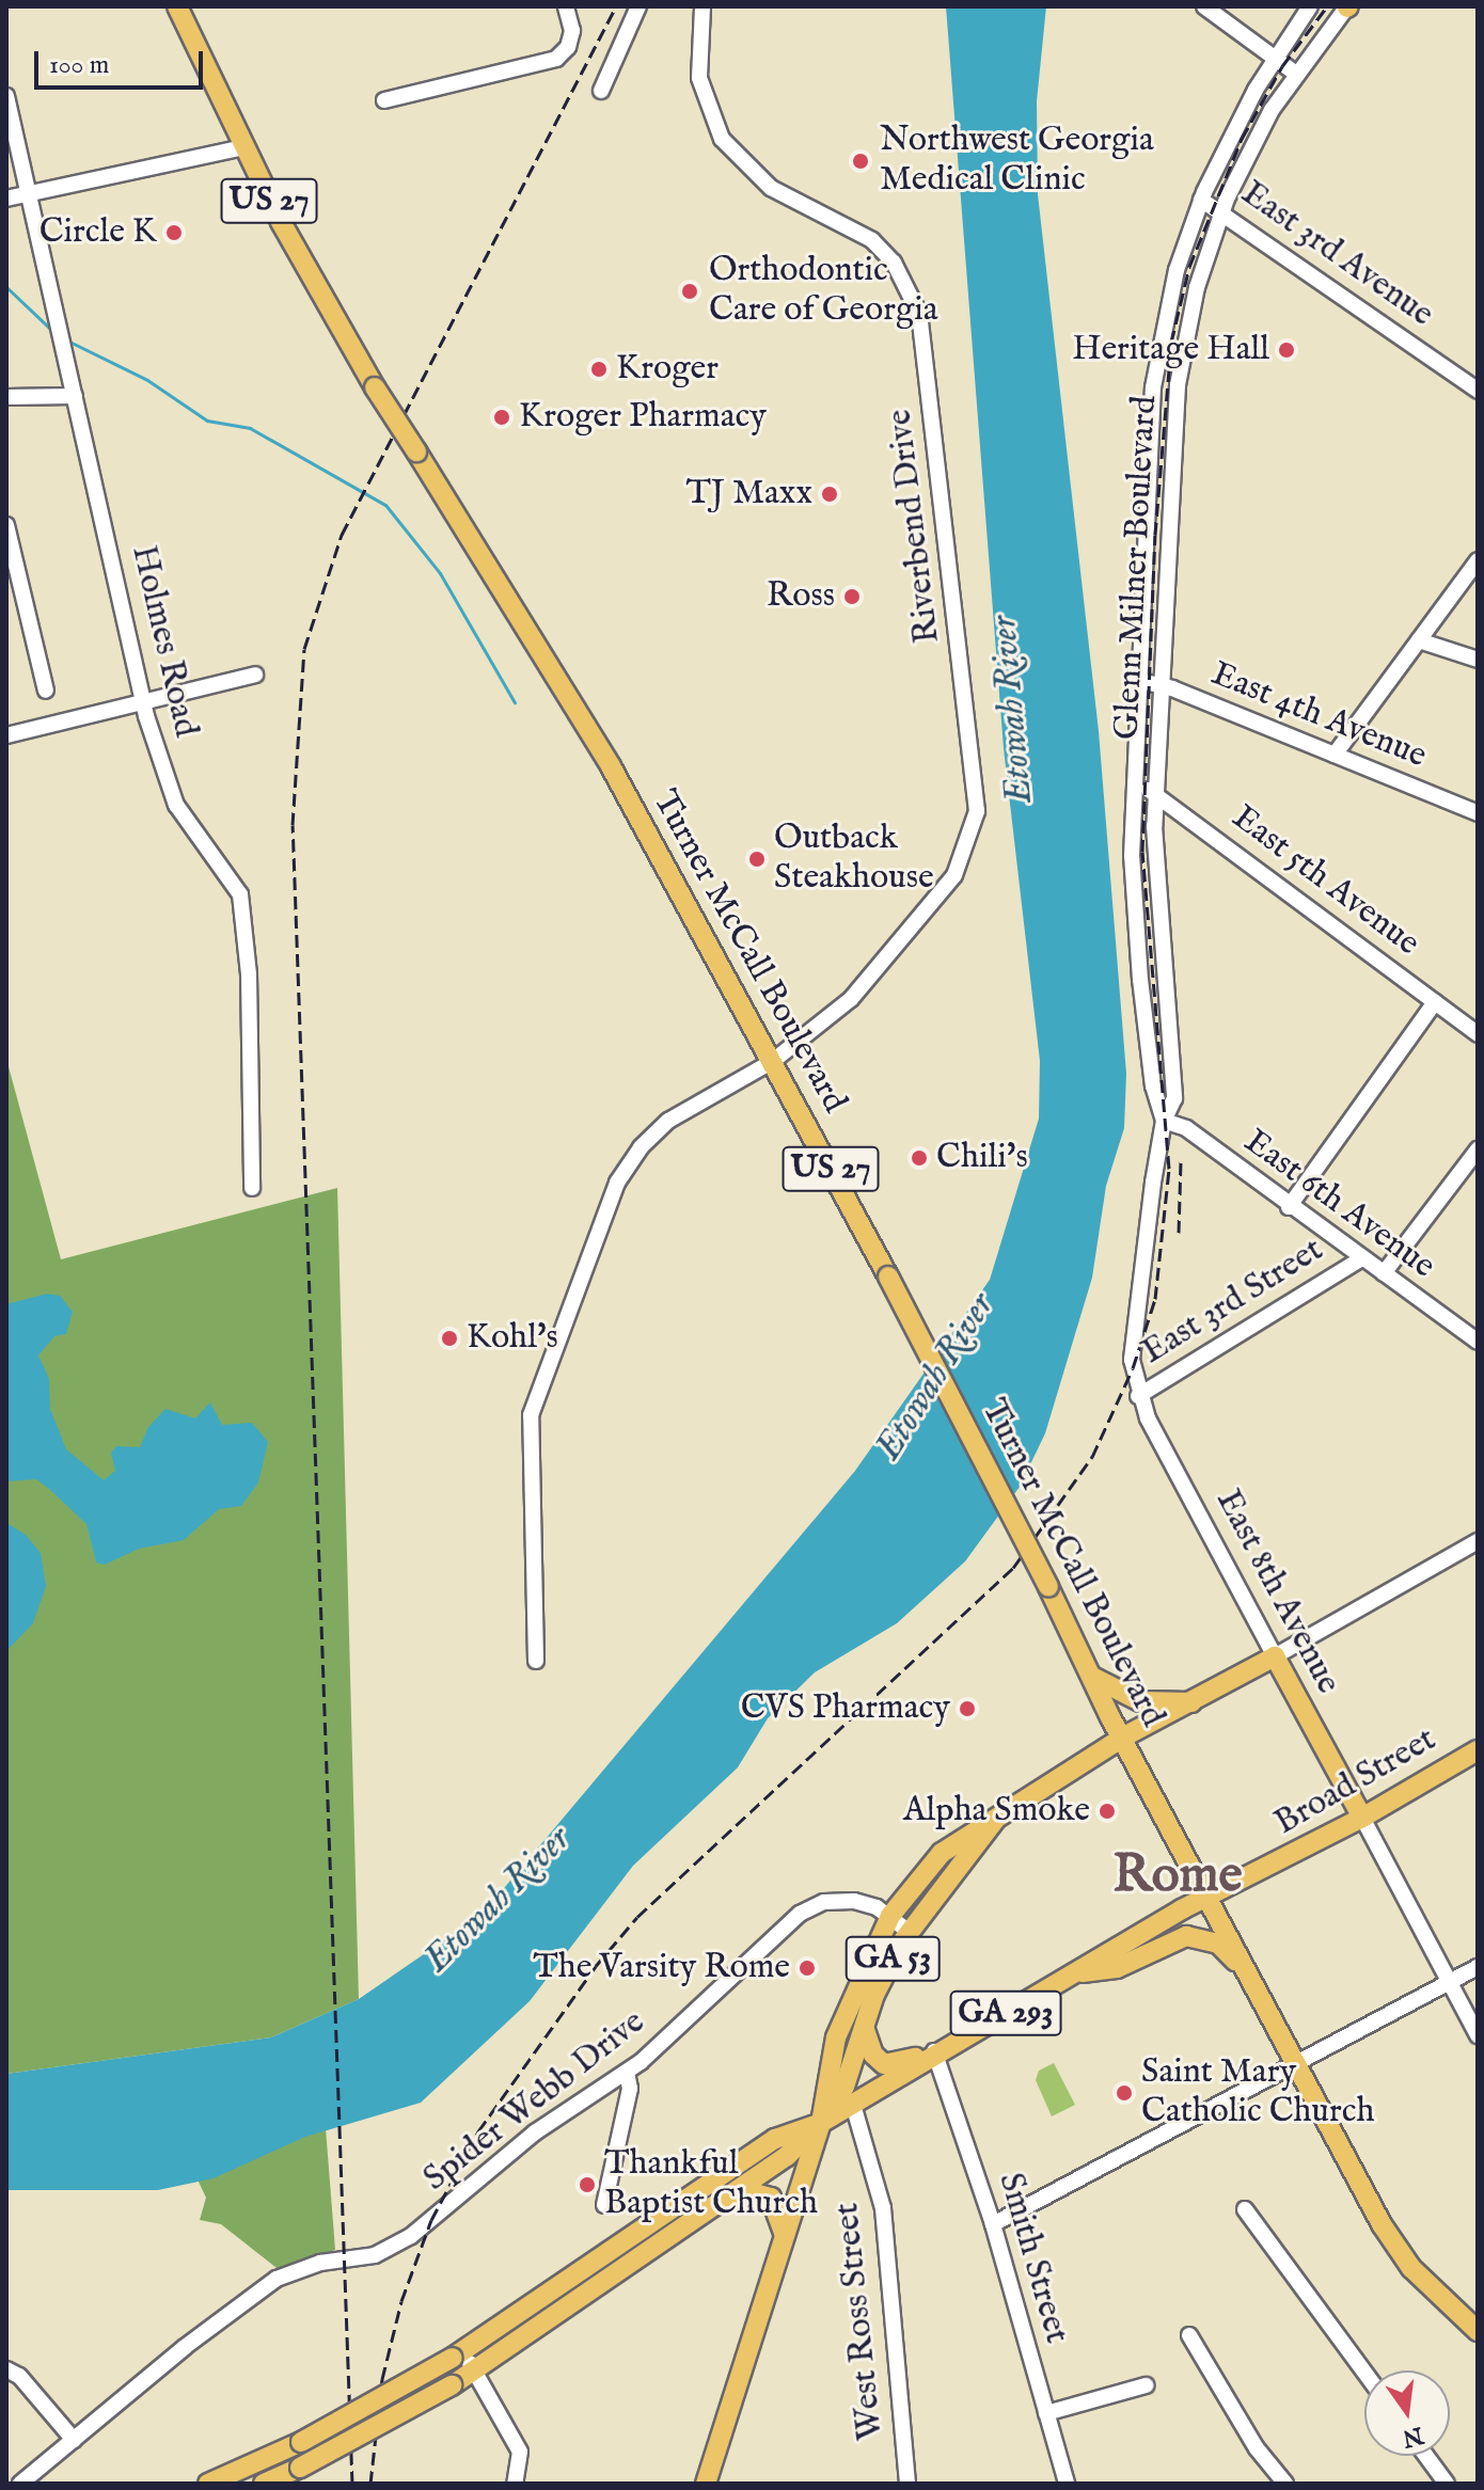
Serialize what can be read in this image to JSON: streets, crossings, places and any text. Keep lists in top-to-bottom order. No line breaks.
{"streets":{"main road":["US 27","Turner McCall Boulevard","East 8th Avenue","Broad Street","GA 53","GA 293"],"street":["East 3rd Avenue","Riverbend Drive","Glenn Milner Boulevard","Holmes Road","East 4th Avenue","East 5th Avenue","East 6th Avenue","East 3rd Street","Spider Webb Drive","Smith Street","West Ross Street"]},"crossings":[["East 3rd Avenue","Glenn Milner Boulevard"],["Riverbend Drive","Turner McCall Boulevard"],["Glenn Milner Boulevard","East 4th Avenue"],["Glenn Milner Boulevard","East 5th Avenue"],["Glenn Milner Boulevard","East 6th Avenue"],["Glenn Milner Boulevard","East 3rd Street"],["Glenn Milner Boulevard","East 8th Avenue"],["Turner McCall Boulevard","Broad Street"],["Turner McCall Boulevard","GA 53"],["East 6th Avenue","East 3rd Street"],["East 3rd Street","East 8th Avenue"],["East 8th Avenue","Broad Street"],["Broad Street","GA 53"],["Broad Street","GA 293"],["Broad Street","Smith Street"],["Broad Street","West Ross Street"],["GA 53","GA 293"],["GA 53","Spider Webb Drive"]],"districts":["Rome"],"water":["Etowah River"],"places":["Northwest Georgia Medical Clinic","Circle K","Orthodontic Care of Georgia","Heritage Hall","Kroger","Kroger Pharmacy","TJ Maxx","Ross","Outback Steakhouse","Chili's","Kohl's","CVS Pharmacy","Alpha Smoke","The Varsity Rome","Saint Mary Catholic Church","Thankful Baptist Church"],"scale_bar":"100 m","north":"bottom"}
